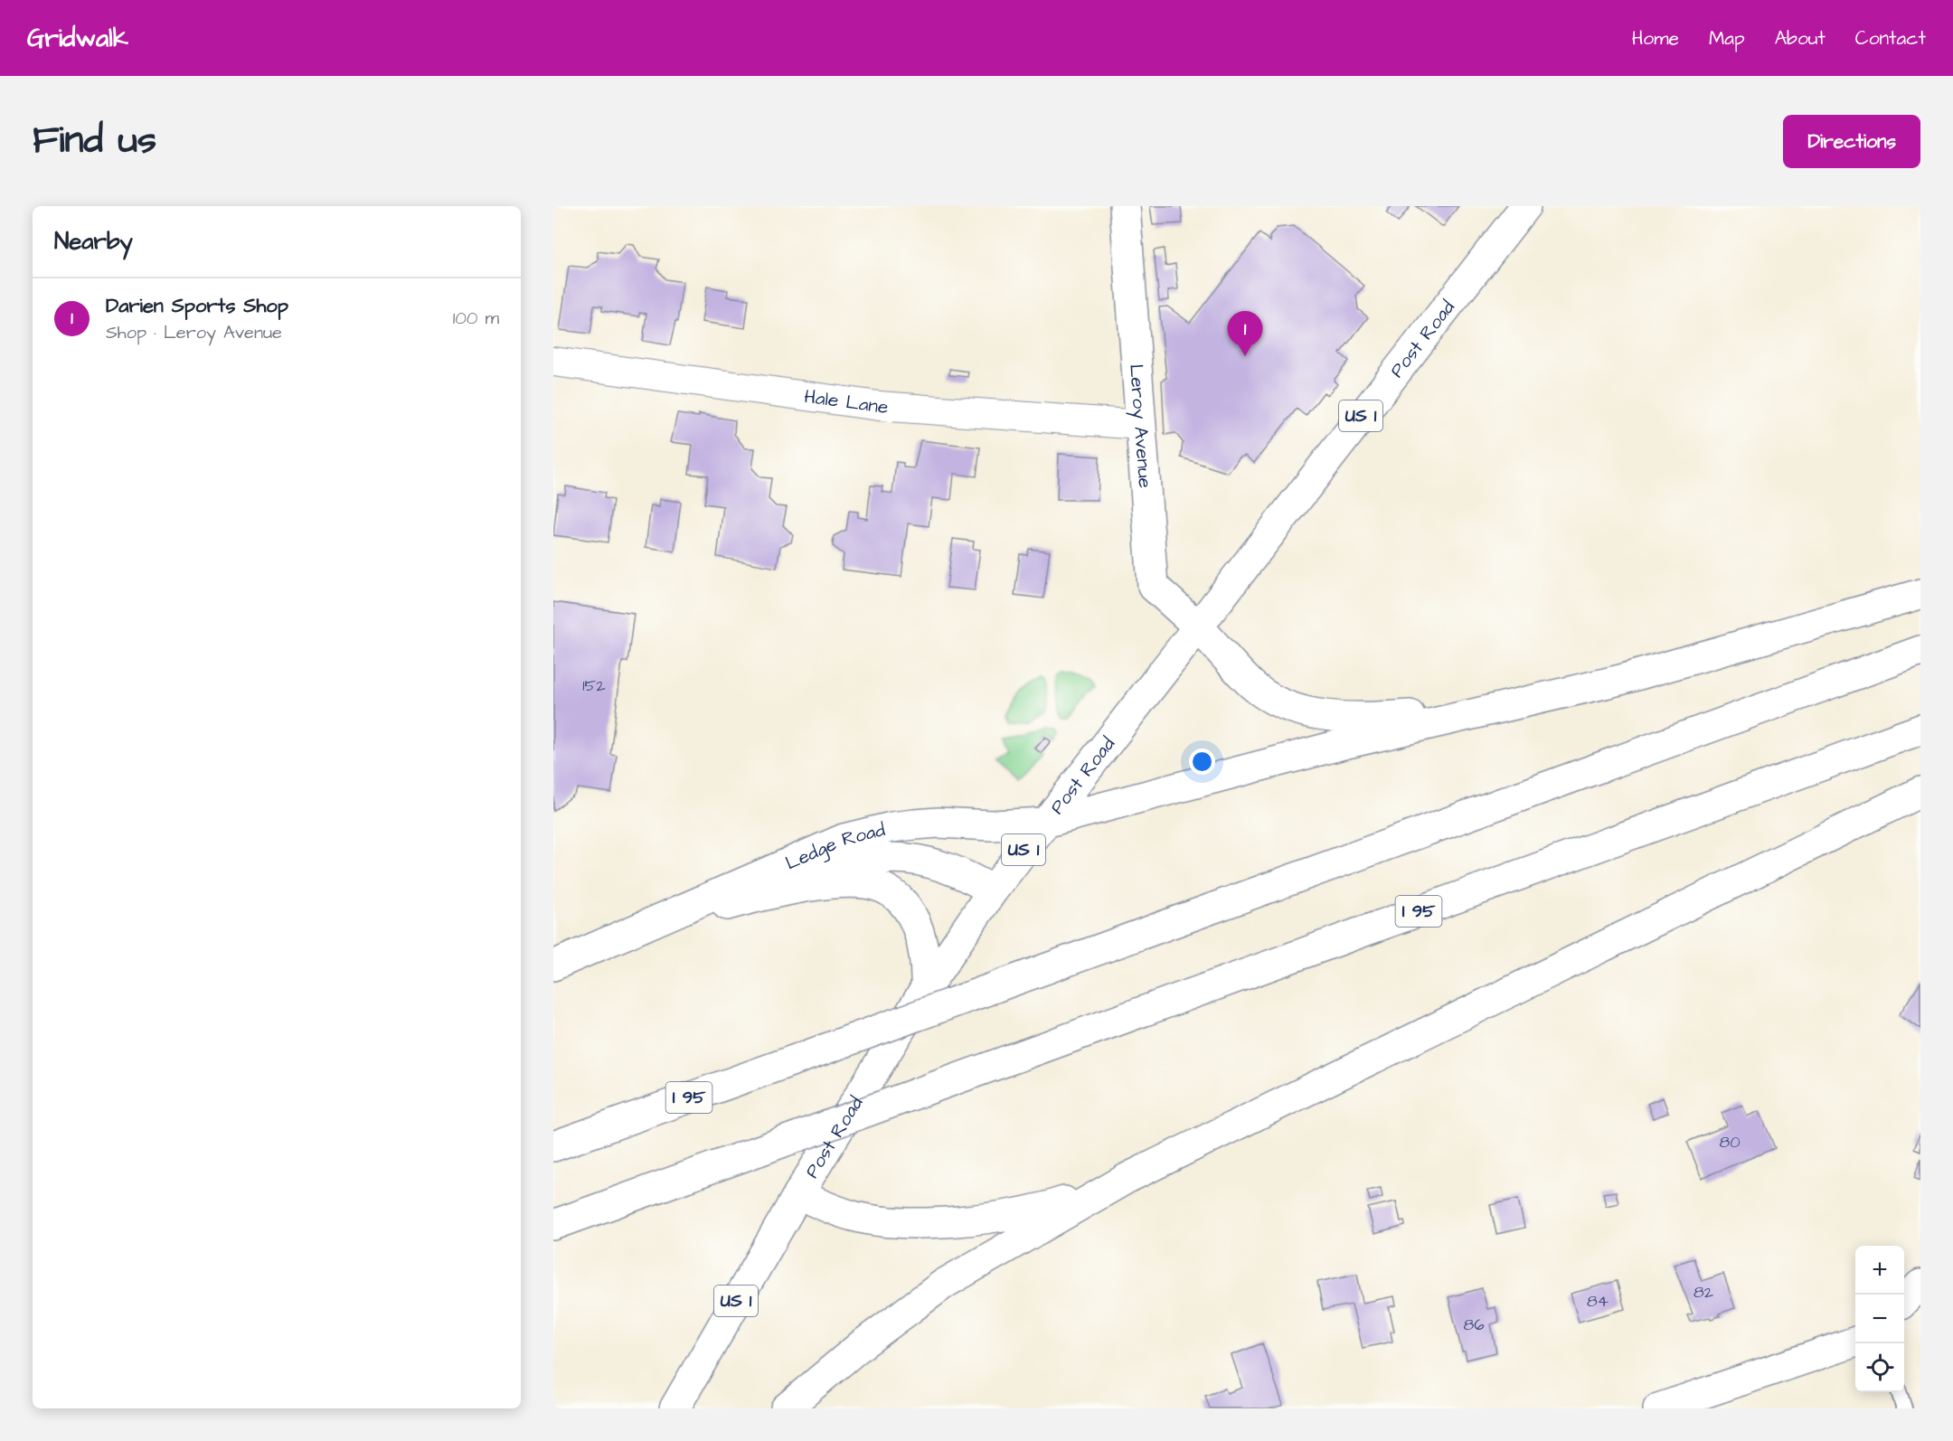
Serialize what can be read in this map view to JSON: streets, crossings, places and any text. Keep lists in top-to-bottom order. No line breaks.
{"streets":{"main road":["Post Road","US 1","Leroy Avenue","Ledge Road","I 95"],"street":["Hale Lane"]},"crossings":[["Post Road","Leroy Avenue"],["Post Road","Ledge Road"],["Hale Lane","Leroy Avenue"],["Leroy Avenue","Ledge Road"]],"house_numbers":["152","80","82","84","86"],"page":{"header":"Gridwalk","nav":["Home","Map","About","Contact"],"title":"Find us","buttons":"Directions","heading":"Nearby","list":[{"mark":"1","name":"Darien Sports Shop","note":"Shop · Leroy Avenue","value":"100 m"}],"pins":"1","map_buttons":["+","−"]}}
